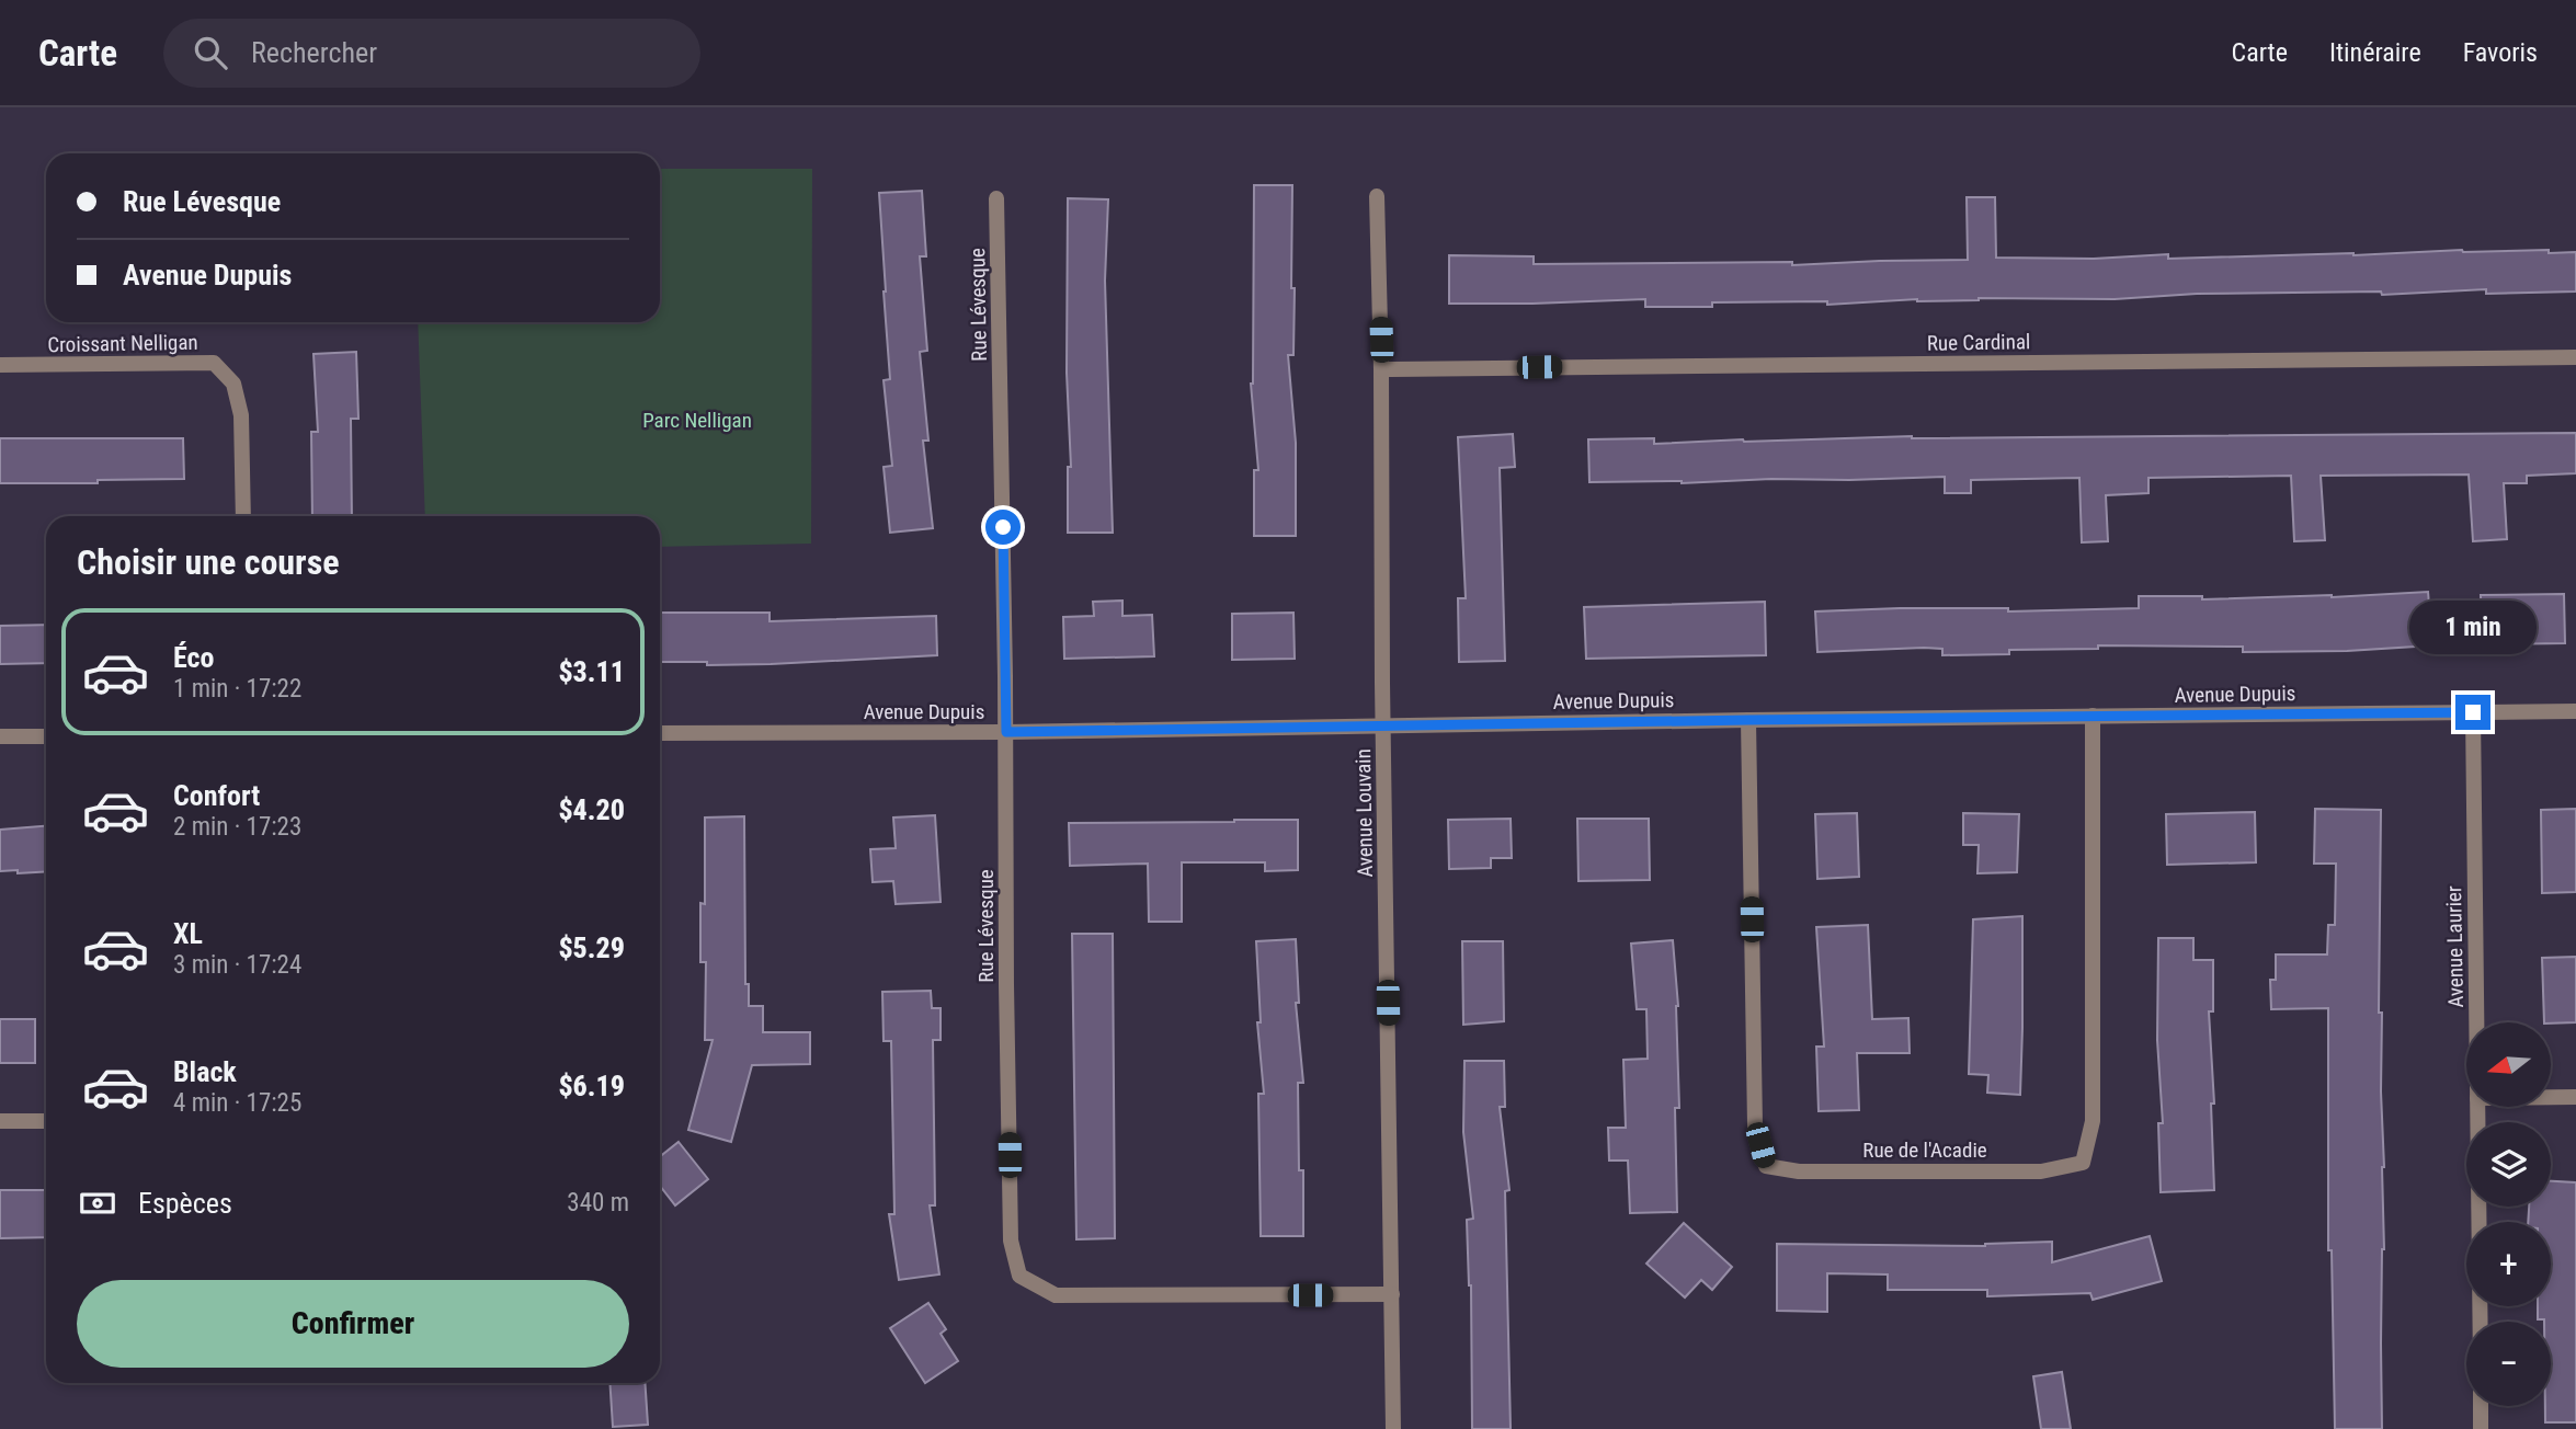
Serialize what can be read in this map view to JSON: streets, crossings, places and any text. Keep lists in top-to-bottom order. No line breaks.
{"streets":{"street":["Rue Lévesque","Rue Cardinal","Croissant Nelligan","Avenue Dupuis","Avenue Louvain","Avenue Laurier","Rue de l'Acadie"]},"crossings":[["Rue Lévesque","Avenue Dupuis"],["Rue Lévesque","Avenue Louvain"],["Rue Cardinal","Avenue Louvain"],["Avenue Dupuis","Avenue Louvain"],["Avenue Dupuis","Avenue Laurier"],["Avenue Dupuis","Rue de l'Acadie"]],"parks":["Parc Nelligan"],"north":"left","page":{"header":"Carte","search":"Rechercher","nav":["Carte","Itinéraire","Favoris"],"banner":["Rue Lévesque","Avenue Dupuis"],"heading":"Choisir une course","bubble":"1 min","list":[{"name":"Éco","note":"1 min · 17:22","value":"$3.11"},{"name":"Confort","note":"2 min · 17:23","value":"$4.20"},{"name":"XL","note":"3 min · 17:24","value":"$5.29"},{"name":"Black","note":"4 min · 17:25","value":"$6.19"}],"map_buttons":["+","−"],"pay":["Espèces","340 m"],"buttons":"Confirmer"}}
